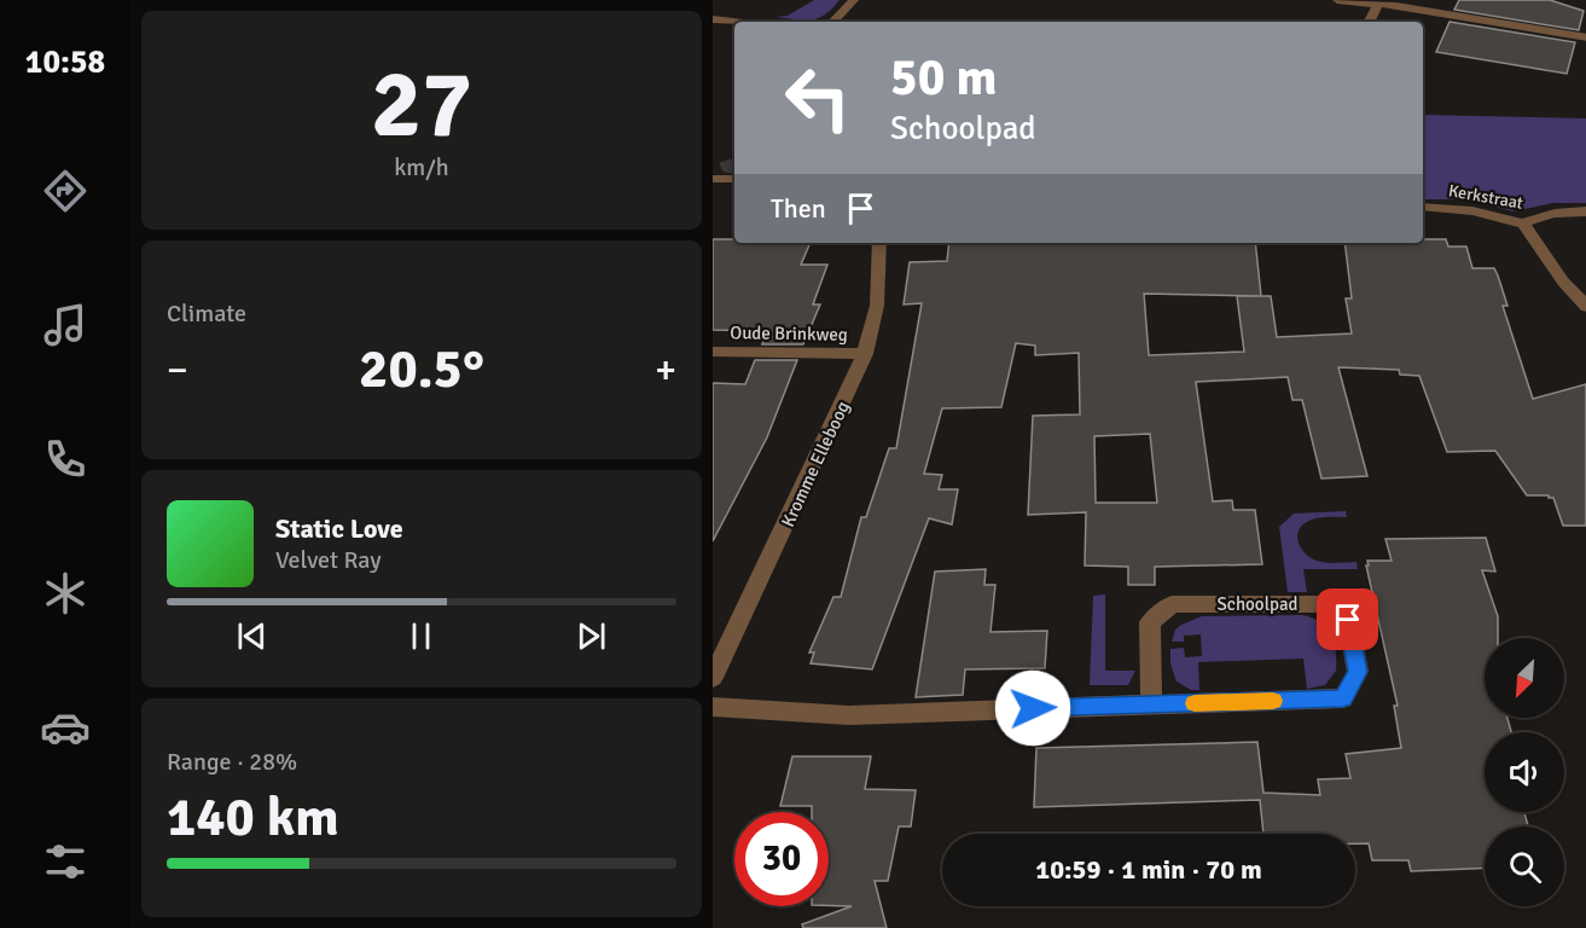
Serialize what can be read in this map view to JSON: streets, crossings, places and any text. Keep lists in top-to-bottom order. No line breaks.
{"streets":{"street":["Kerkstraat","Oude Brinkweg","Kromme Elleboog","Schoolpad"]},"crossings":[["Oude Brinkweg","Kromme Elleboog"]],"north":"bottom left","page":{"tabs":"10:58","tile":[["27","km/h"],"Climate",["Range · 28%","140 km"]],"turn":["50 m","Schoolpad"],"then":"Then","heat":["−","20.5°","+"],"song":["Static Love","Velvet Ray"],"limit":"30","trip":"10:59 · 1 min · 70 m"}}
